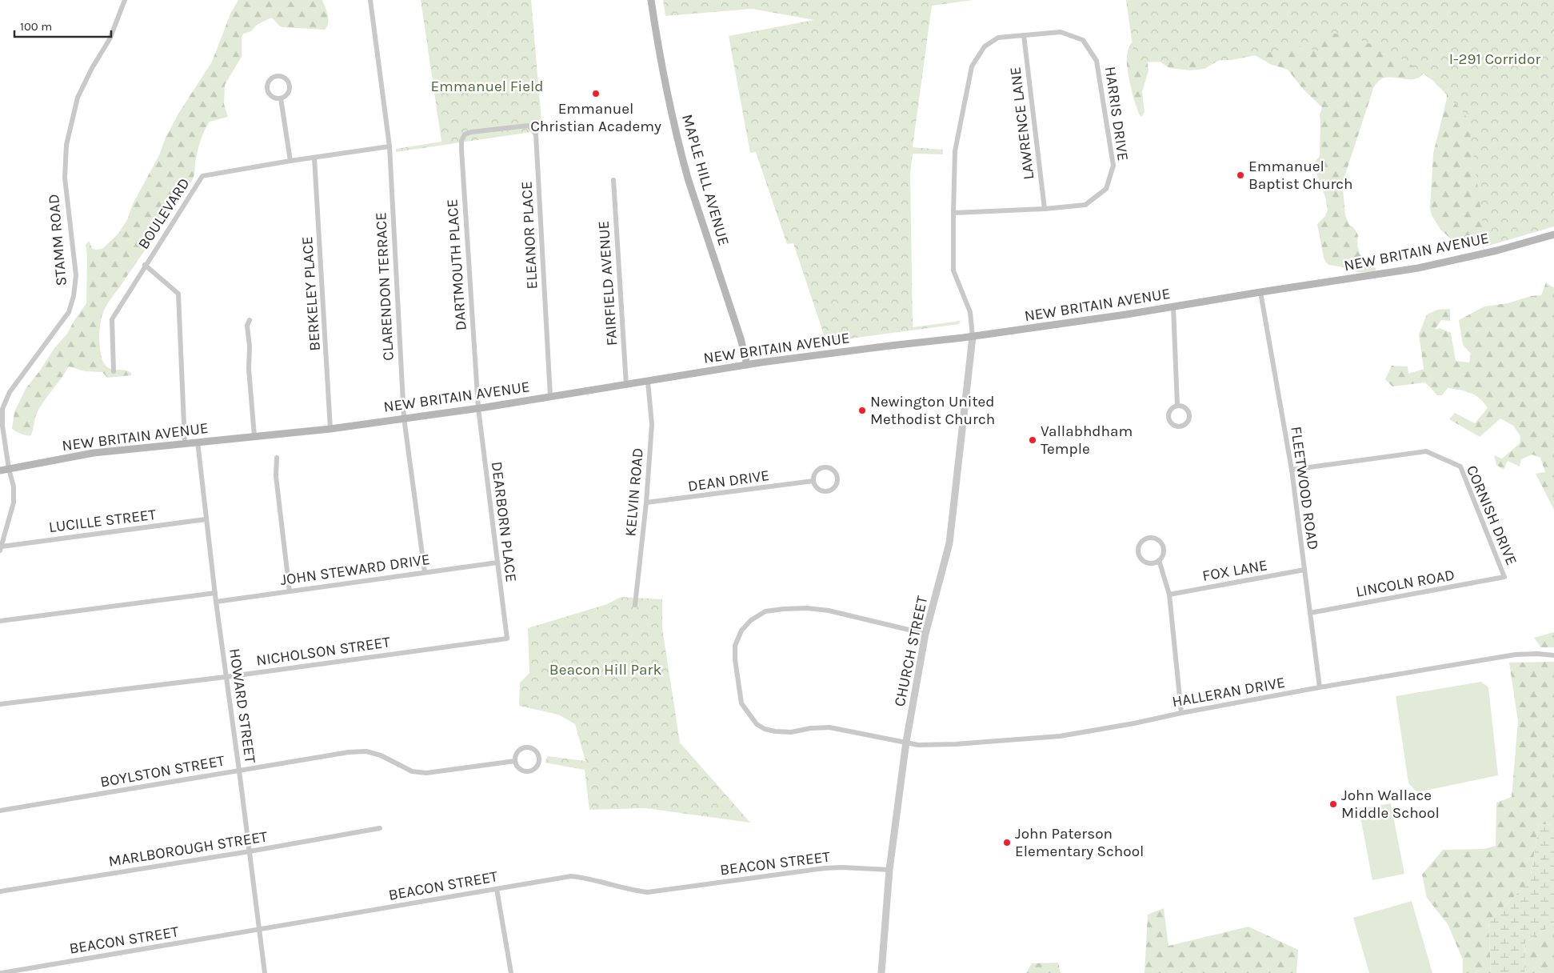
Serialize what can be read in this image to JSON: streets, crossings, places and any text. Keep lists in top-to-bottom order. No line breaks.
{"streets":{"main road":["MAPLE HILL AVENUE","NEW BRITAIN AVENUE"],"street":["HARRIS DRIVE","LAWRENCE LANE","BOULEVARD","ELEANOR PLACE","STAMM ROAD","DARTMOUTH PLACE","FAIRFIELD AVENUE","CLARENDON TERRACE","BERKELEY PLACE","DEAN DRIVE","FLEETWOOD ROAD","KELVIN ROAD","CORNISH DRIVE","LUCILLE STREET","DEARBORN PLACE","JOHN STEWARD DRIVE","FOX LANE","LINCOLN ROAD","NICHOLSON STREET","CHURCH STREET","HALLERAN DRIVE","HOWARD STREET","BOYLSTON STREET","MARLBOROUGH STREET","BEACON STREET"]},"crossings":[["HARRIS DRIVE","LAWRENCE LANE"],["HARRIS DRIVE","NEW BRITAIN AVENUE"],["HARRIS DRIVE","CHURCH STREET"],["MAPLE HILL AVENUE","NEW BRITAIN AVENUE"],["BOULEVARD","CLARENDON TERRACE"],["BOULEVARD","BERKELEY PLACE"],["ELEANOR PLACE","NEW BRITAIN AVENUE"],["ELEANOR PLACE","DARTMOUTH PLACE"],["STAMM ROAD","NEW BRITAIN AVENUE"],["STAMM ROAD","LUCILLE STREET"],["NEW BRITAIN AVENUE","DARTMOUTH PLACE"],["NEW BRITAIN AVENUE","FAIRFIELD AVENUE"],["NEW BRITAIN AVENUE","CLARENDON TERRACE"],["NEW BRITAIN AVENUE","BERKELEY PLACE"],["NEW BRITAIN AVENUE","FLEETWOOD ROAD"],["NEW BRITAIN AVENUE","KELVIN ROAD"],["NEW BRITAIN AVENUE","DEARBORN PLACE"],["NEW BRITAIN AVENUE","CHURCH STREET"],["NEW BRITAIN AVENUE","HOWARD STREET"],["DARTMOUTH PLACE","DEARBORN PLACE"],["CLARENDON TERRACE","JOHN STEWARD DRIVE"],["DEAN DRIVE","KELVIN ROAD"],["FLEETWOOD ROAD","CORNISH DRIVE"],["FLEETWOOD ROAD","FOX LANE"],["FLEETWOOD ROAD","LINCOLN ROAD"],["FLEETWOOD ROAD","HALLERAN DRIVE"],["CORNISH DRIVE","LINCOLN ROAD"],["LUCILLE STREET","HOWARD STREET"],["DEARBORN PLACE","JOHN STEWARD DRIVE"],["DEARBORN PLACE","NICHOLSON STREET"],["JOHN STEWARD DRIVE","HOWARD STREET"],["NICHOLSON STREET","HOWARD STREET"],["CHURCH STREET","HALLERAN DRIVE"],["CHURCH STREET","BEACON STREET"],["HOWARD STREET","BOYLSTON STREET"],["HOWARD STREET","MARLBOROUGH STREET"],["HOWARD STREET","BEACON STREET"]],"parks":["I-291 Corridor","Emmanuel Field","Beacon Hill Park"],"places":["Emmanuel Christian Academy","Emmanuel Baptist Church","Newington United Methodist Church","Vallabhdham Temple","John Wallace Middle School","John Paterson Elementary School"],"scale_bar":"100 m"}
